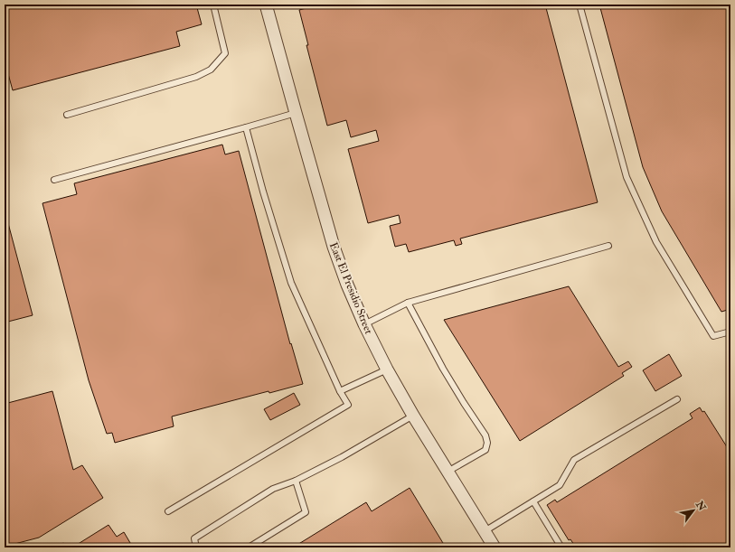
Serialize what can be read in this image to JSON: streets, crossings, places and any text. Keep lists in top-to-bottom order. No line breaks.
{"streets":{"street":["East El Presidio Street"]},"north":"top right"}
